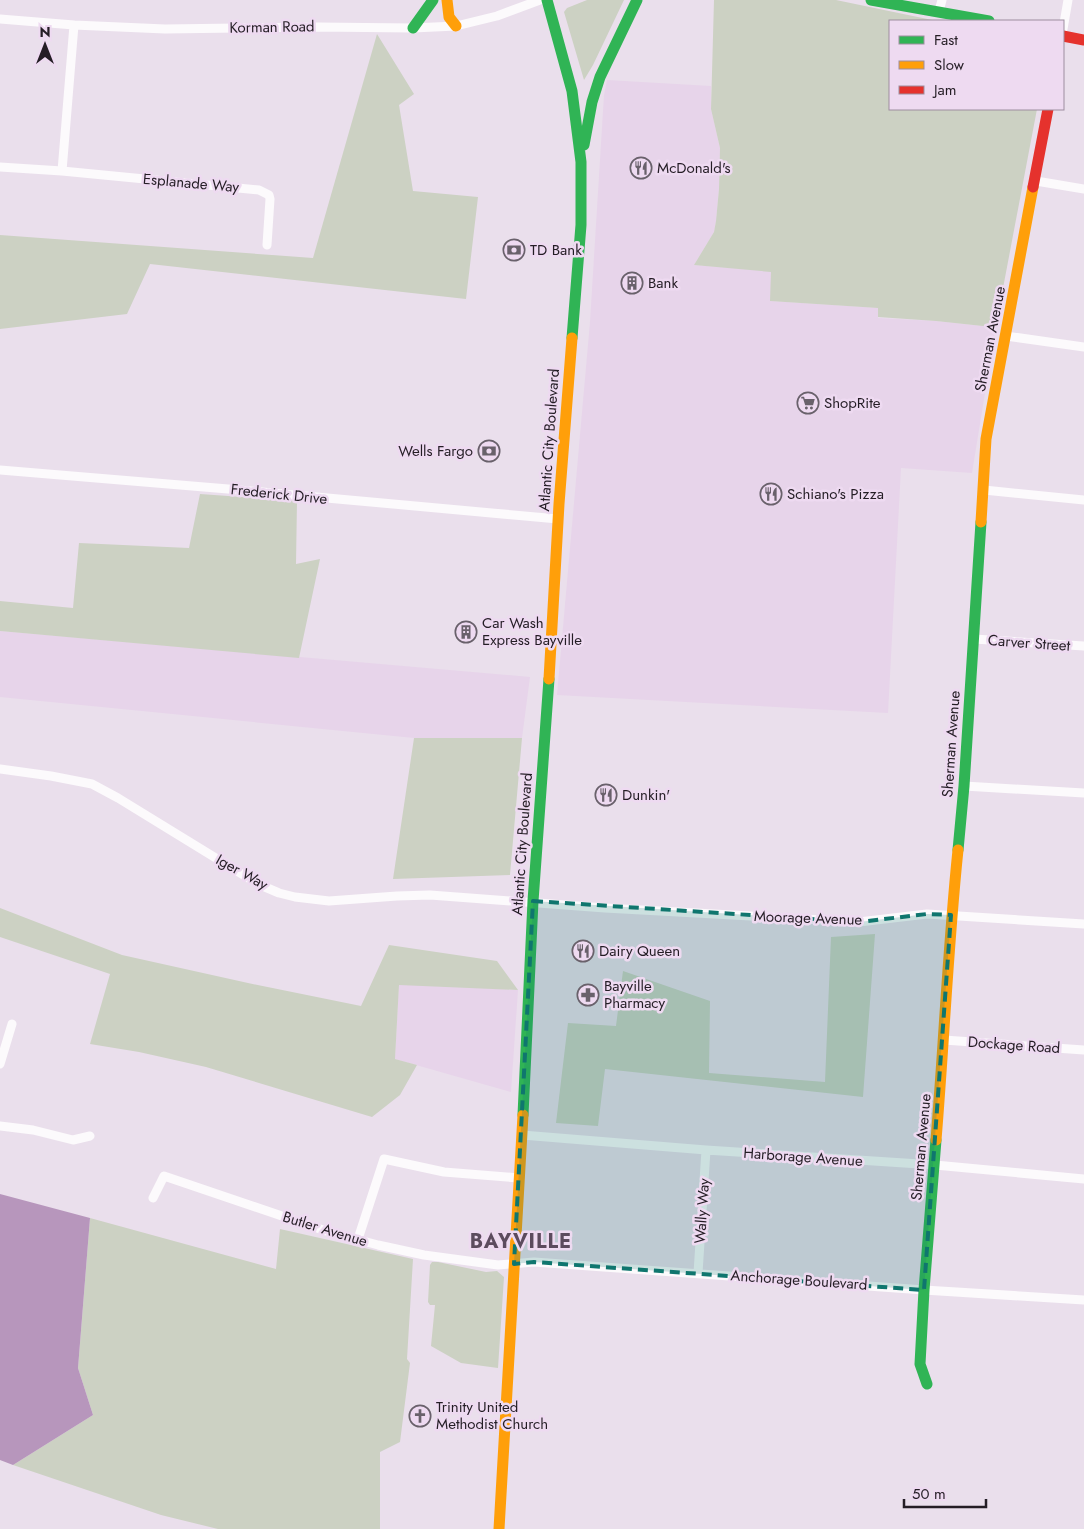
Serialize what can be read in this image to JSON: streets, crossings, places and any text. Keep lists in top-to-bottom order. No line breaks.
{"streets":{"main road":["Sherman Avenue","Atlantic City Boulevard"],"street":["Korman Road","Esplanade Way","Frederick Drive","Carver Street","Iger Way","Moorage Avenue","Dockage Road","Harborage Avenue","Wally Way","Butler Avenue","Anchorage Boulevard"]},"crossings":[["Sherman Avenue","Carver Street"],["Sherman Avenue","Moorage Avenue"],["Sherman Avenue","Dockage Road"],["Sherman Avenue","Harborage Avenue"],["Sherman Avenue","Anchorage Boulevard"],["Atlantic City Boulevard","Frederick Drive"],["Atlantic City Boulevard","Iger Way"],["Atlantic City Boulevard","Moorage Avenue"],["Atlantic City Boulevard","Harborage Avenue"],["Atlantic City Boulevard","Butler Avenue"],["Atlantic City Boulevard","Anchorage Boulevard"],["Iger Way","Moorage Avenue"],["Harborage Avenue","Wally Way"],["Wally Way","Anchorage Boulevard"],["Butler Avenue","Anchorage Boulevard"]],"districts":["BAYVILLE"],"places":{"restaurant":["McDonald's","Schiano's Pizza","Dunkin'","Dairy Queen"],"bank":["TD Bank","Wells Fargo"],"building":["Bank","Car Wash Express Bayville"],"supermarket":["ShopRite"],"pharmacy":["Bayville Pharmacy"],"church":["Trinity United Methodist Church"]},"legend":["Fast","Slow","Jam"],"scale_bar":"50 m","north":"top"}
